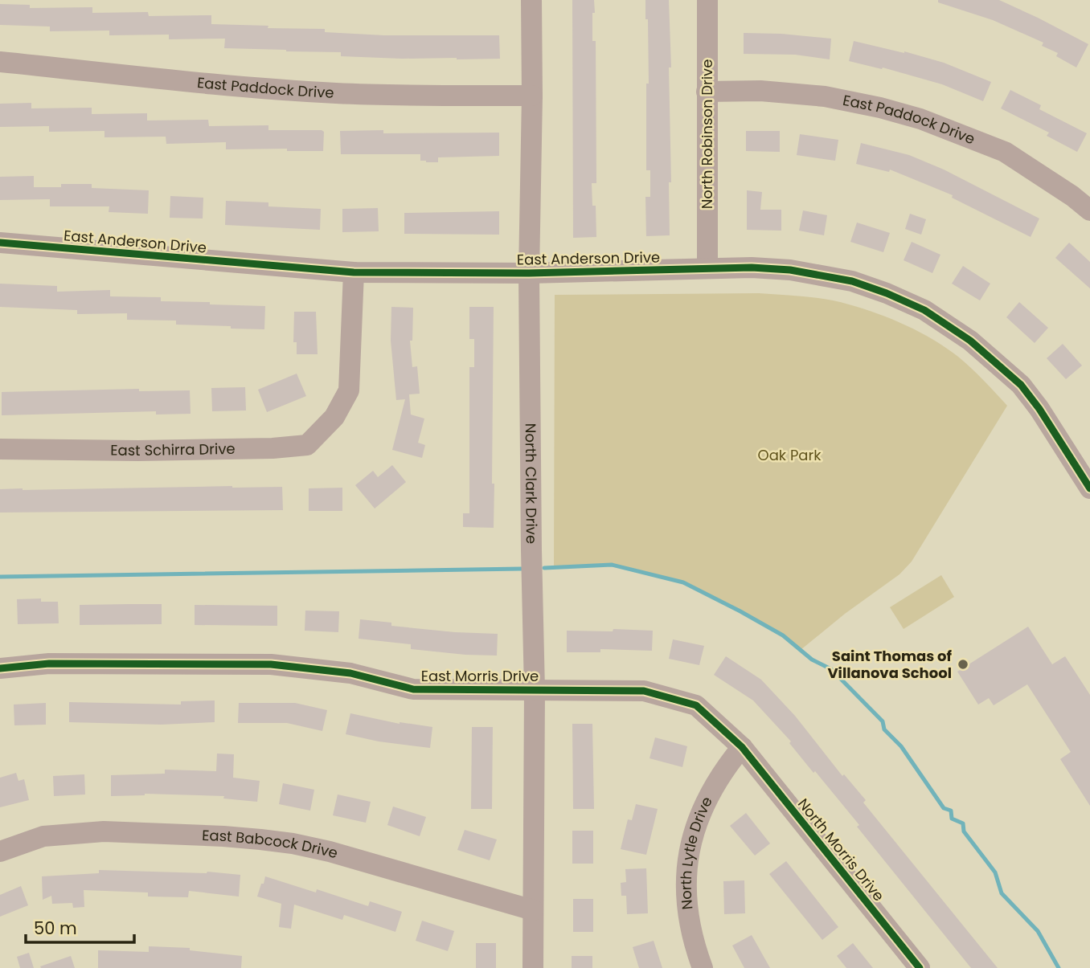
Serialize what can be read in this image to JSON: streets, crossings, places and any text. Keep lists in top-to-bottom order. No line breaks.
{"streets":{"street":["East Paddock Drive","North Robinson Drive","East Anderson Drive","East Schirra Drive","North Clark Drive","East Morris Drive","East Babcock Drive","North Morris Drive","North Lytle Drive"]},"crossings":[["East Paddock Drive","North Robinson Drive"],["East Paddock Drive","North Clark Drive"],["North Robinson Drive","East Anderson Drive"],["East Anderson Drive","East Schirra Drive"],["East Anderson Drive","North Clark Drive"],["North Clark Drive","East Morris Drive"],["North Clark Drive","East Babcock Drive"],["East Morris Drive","North Morris Drive"],["East Morris Drive","North Lytle Drive"],["North Morris Drive","North Lytle Drive"]],"parks":["Oak Park"],"places":["Saint Thomas of Villanova School"],"scale_bar":"50 m"}
